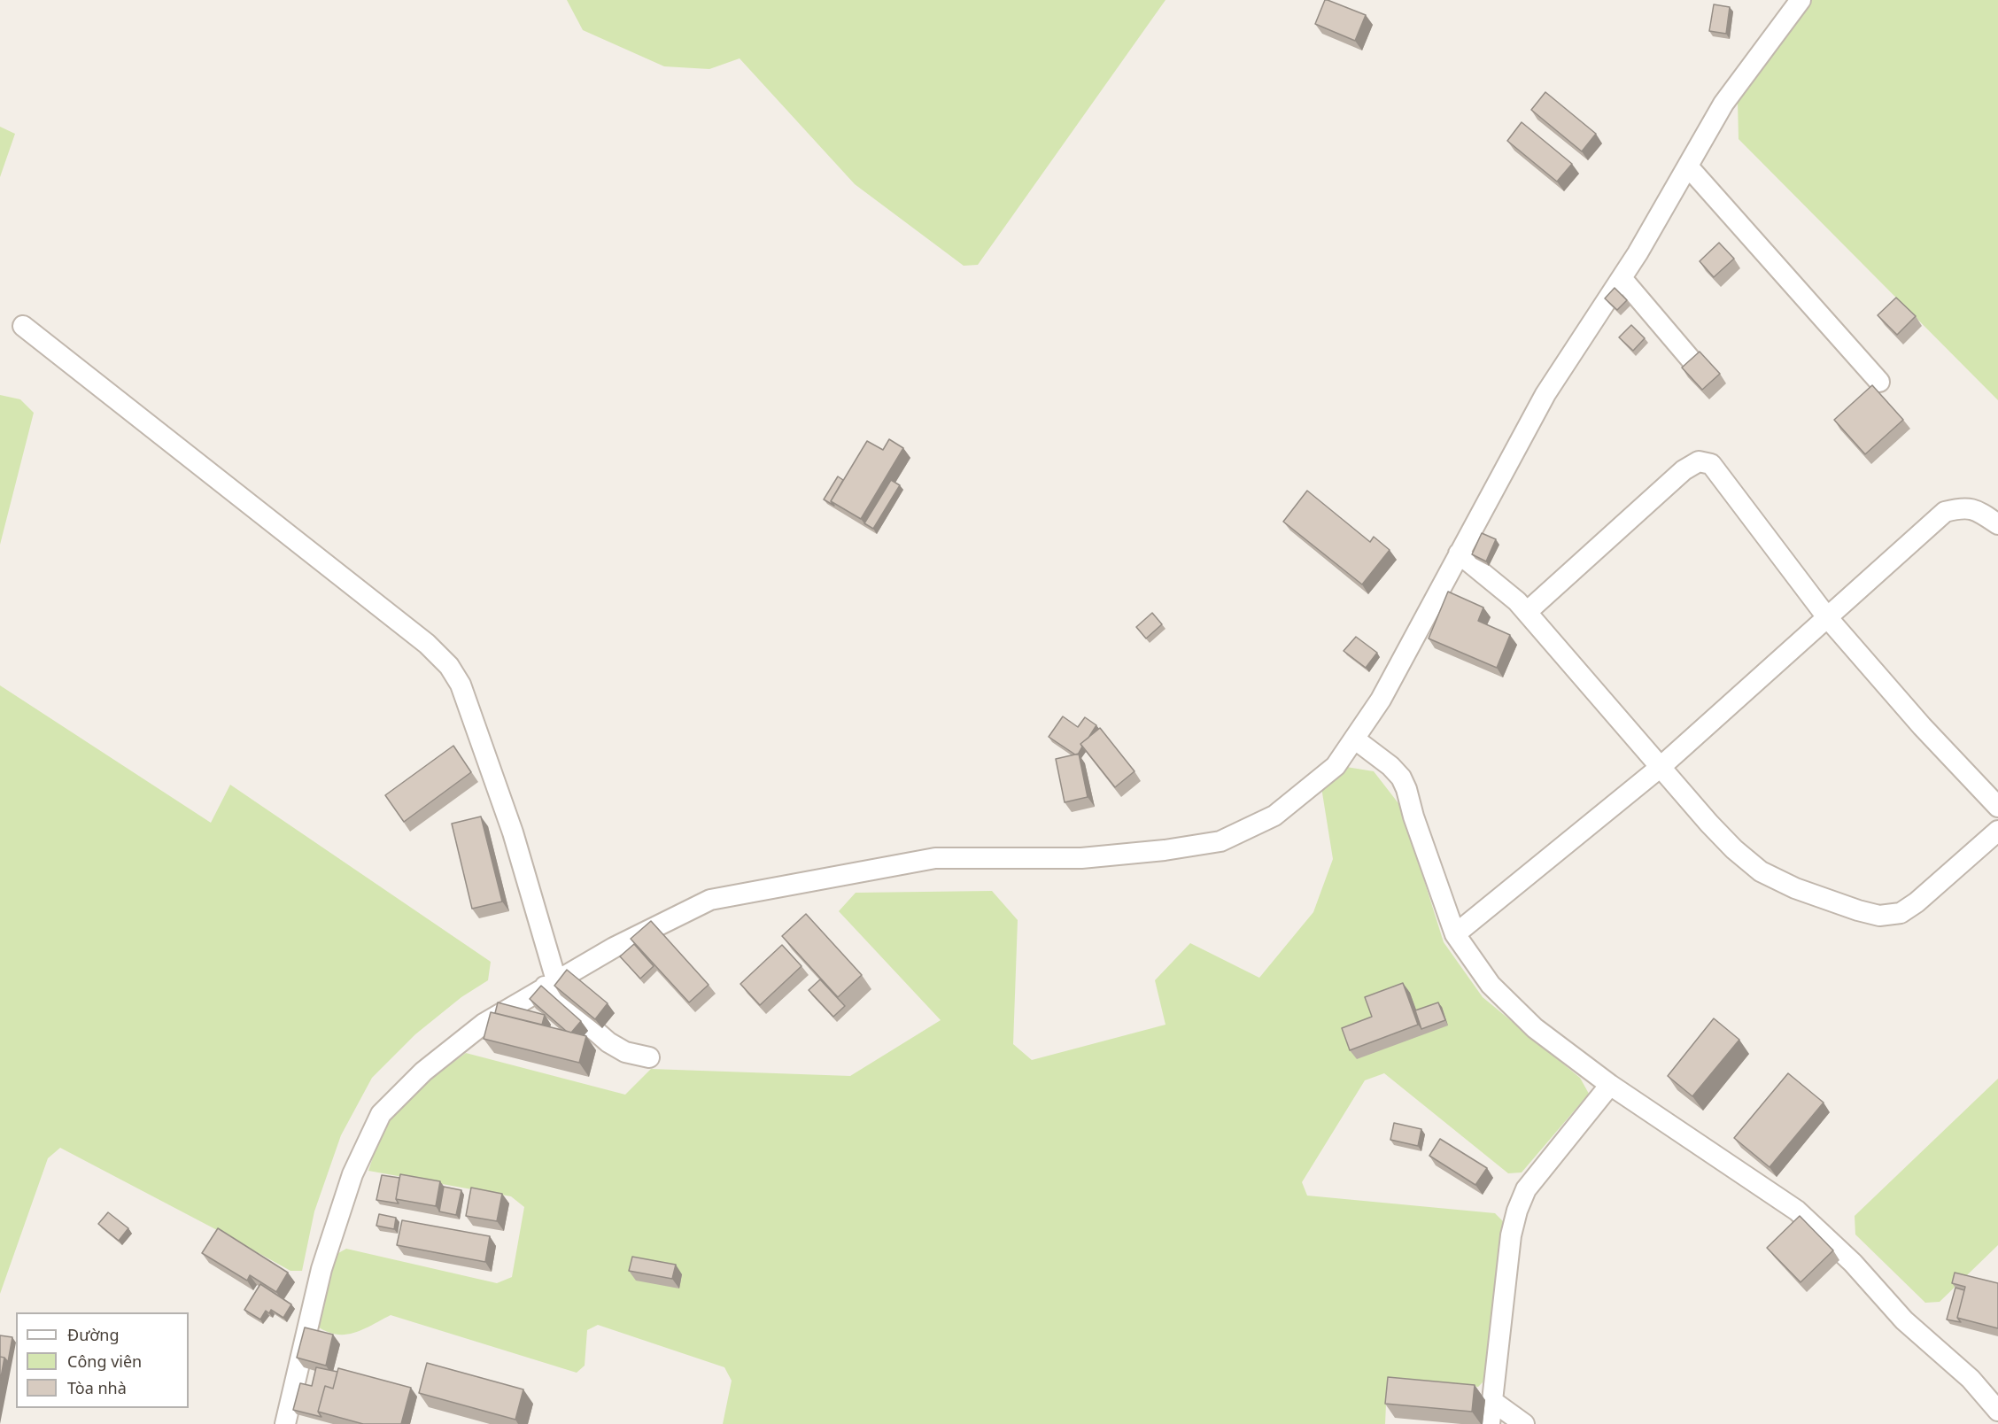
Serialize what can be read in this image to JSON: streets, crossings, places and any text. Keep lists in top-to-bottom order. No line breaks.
{"legend":["Đường","Công viên","Tòa nhà"]}
